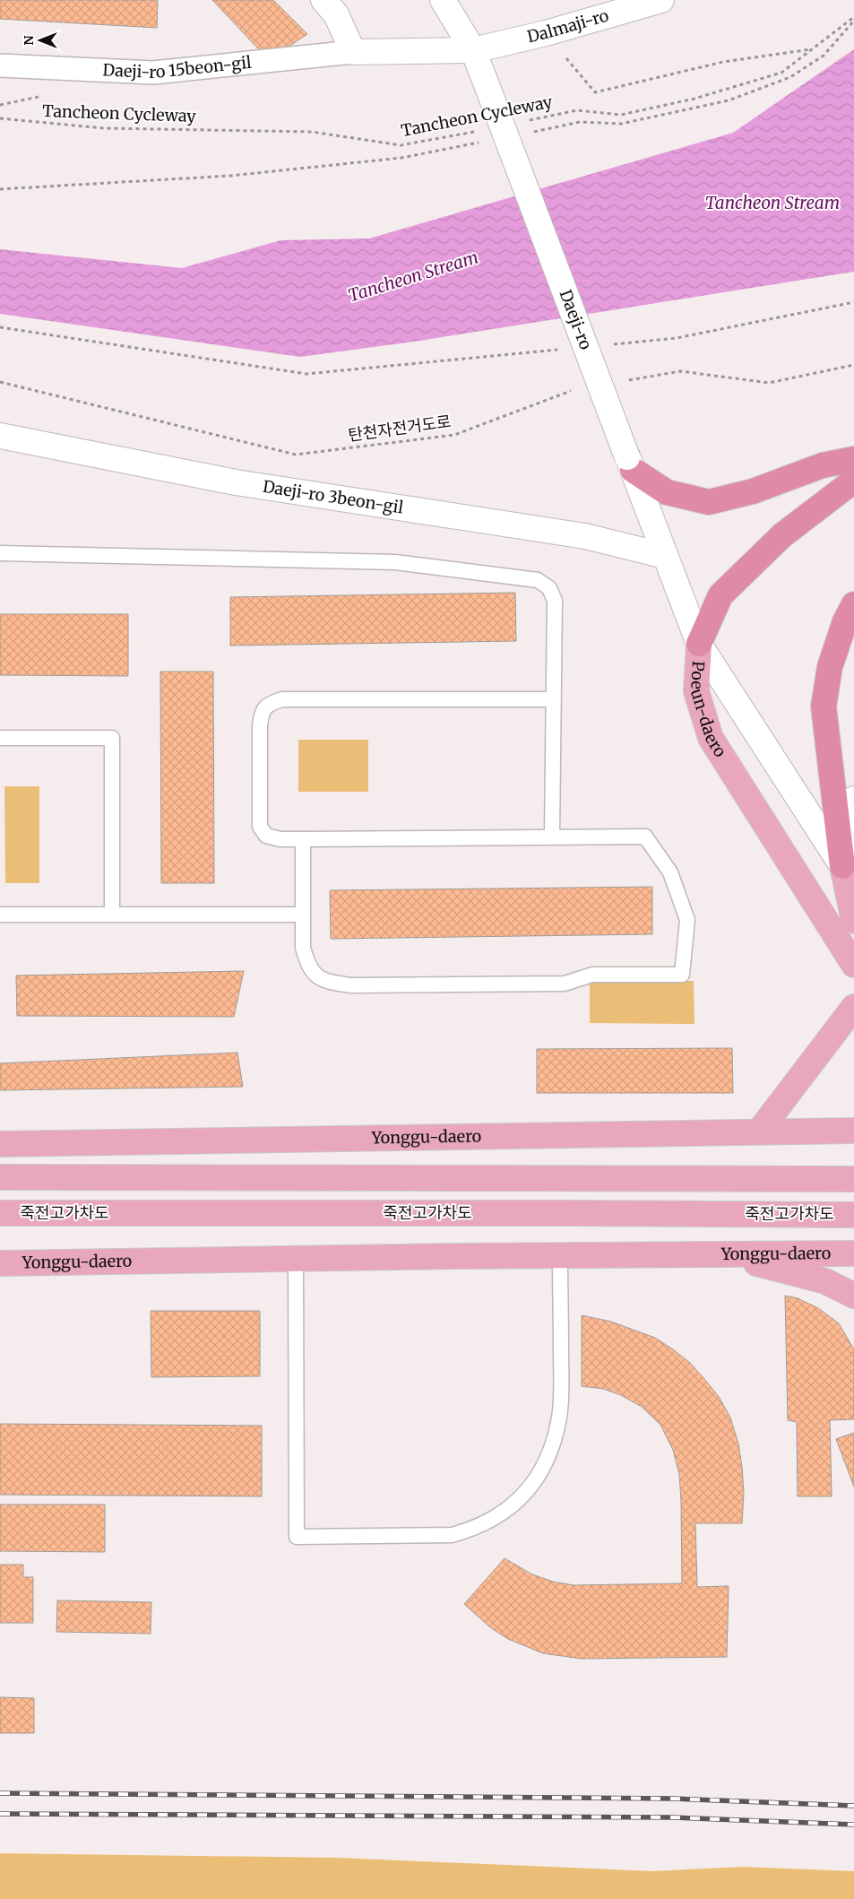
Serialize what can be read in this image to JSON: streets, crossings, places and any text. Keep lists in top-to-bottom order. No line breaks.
{"streets":{"highway":["Poeun-daero"],"main road":["Yonggu-daero","죽전고가차도"],"street":["Dalmaji-ro","Daeji-ro 15beon-gil","Daeji-ro","Daeji-ro 3beon-gil"],"path":["Tancheon Cycleway","탄천자전거도로"]},"crossings":[["Dalmaji-ro","Daeji-ro 15beon-gil"],["Dalmaji-ro","Daeji-ro"],["Daeji-ro","Daeji-ro 3beon-gil"],["Daeji-ro","Poeun-daero"]],"water":["Tancheon Stream"],"north":"left"}
